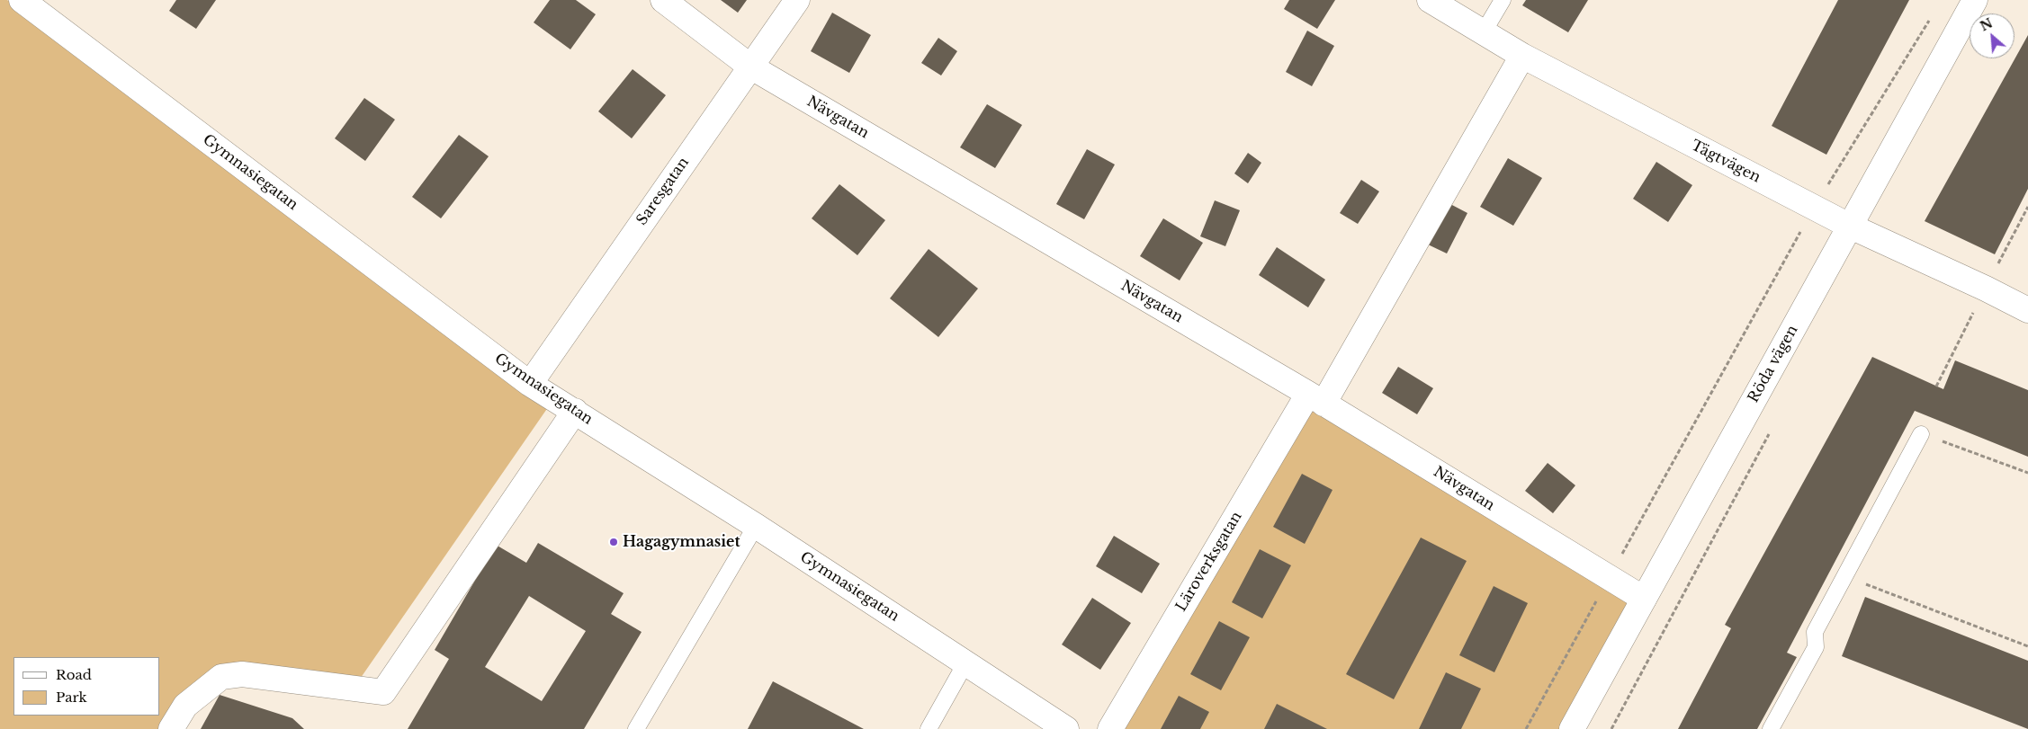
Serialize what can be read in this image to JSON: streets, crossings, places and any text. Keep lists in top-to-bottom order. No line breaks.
{"streets":{"street":["Nävgatan","Tägtvägen","Gymnasiegatan","Saresgatan","Röda vägen","Läroverksgatan"]},"crossings":[["Nävgatan","Saresgatan"],["Nävgatan","Röda vägen"],["Nävgatan","Läroverksgatan"],["Tägtvägen","Röda vägen"],["Tägtvägen","Läroverksgatan"],["Gymnasiegatan","Saresgatan"]],"places":["Hagagymnasiet"],"legend":["Road","Park"],"north":"top left"}
